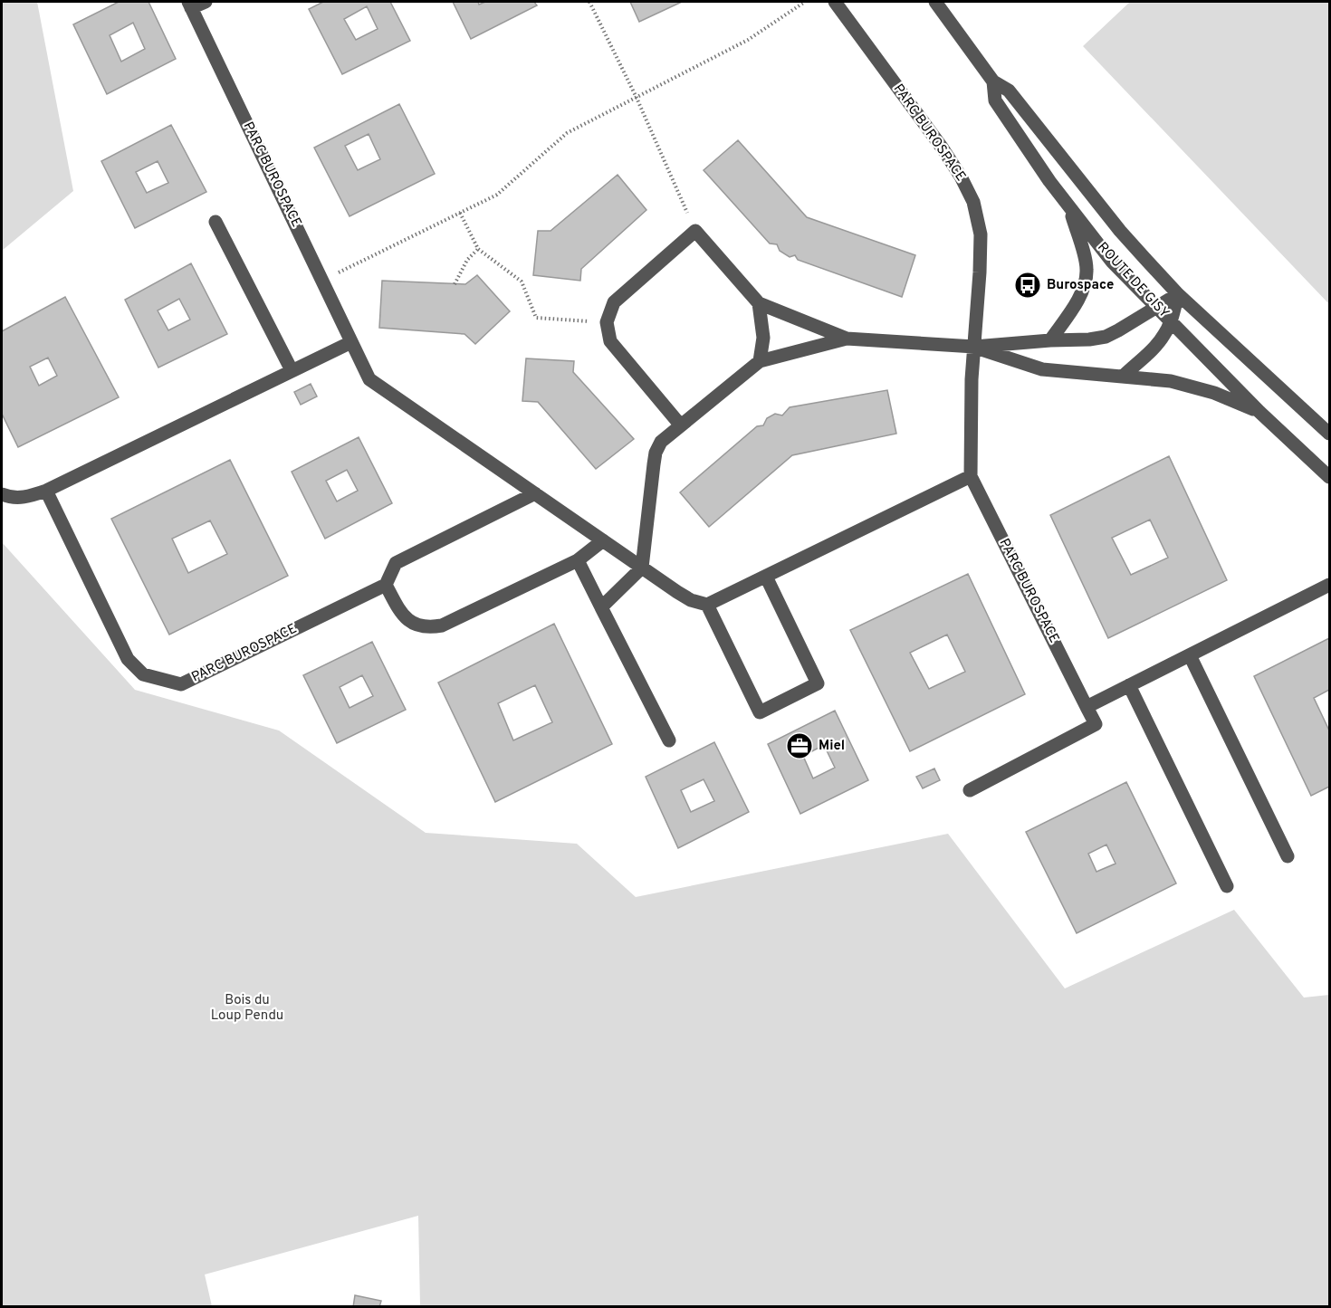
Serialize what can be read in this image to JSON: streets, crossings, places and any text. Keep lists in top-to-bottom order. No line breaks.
{"streets":{"street":["PARC BUROSPACE","ROUTE DE GISY"]},"parks":["Bois du Loup Pendu"],"places":{"bus stop":["Burospace"],"office":["Miel"]}}
